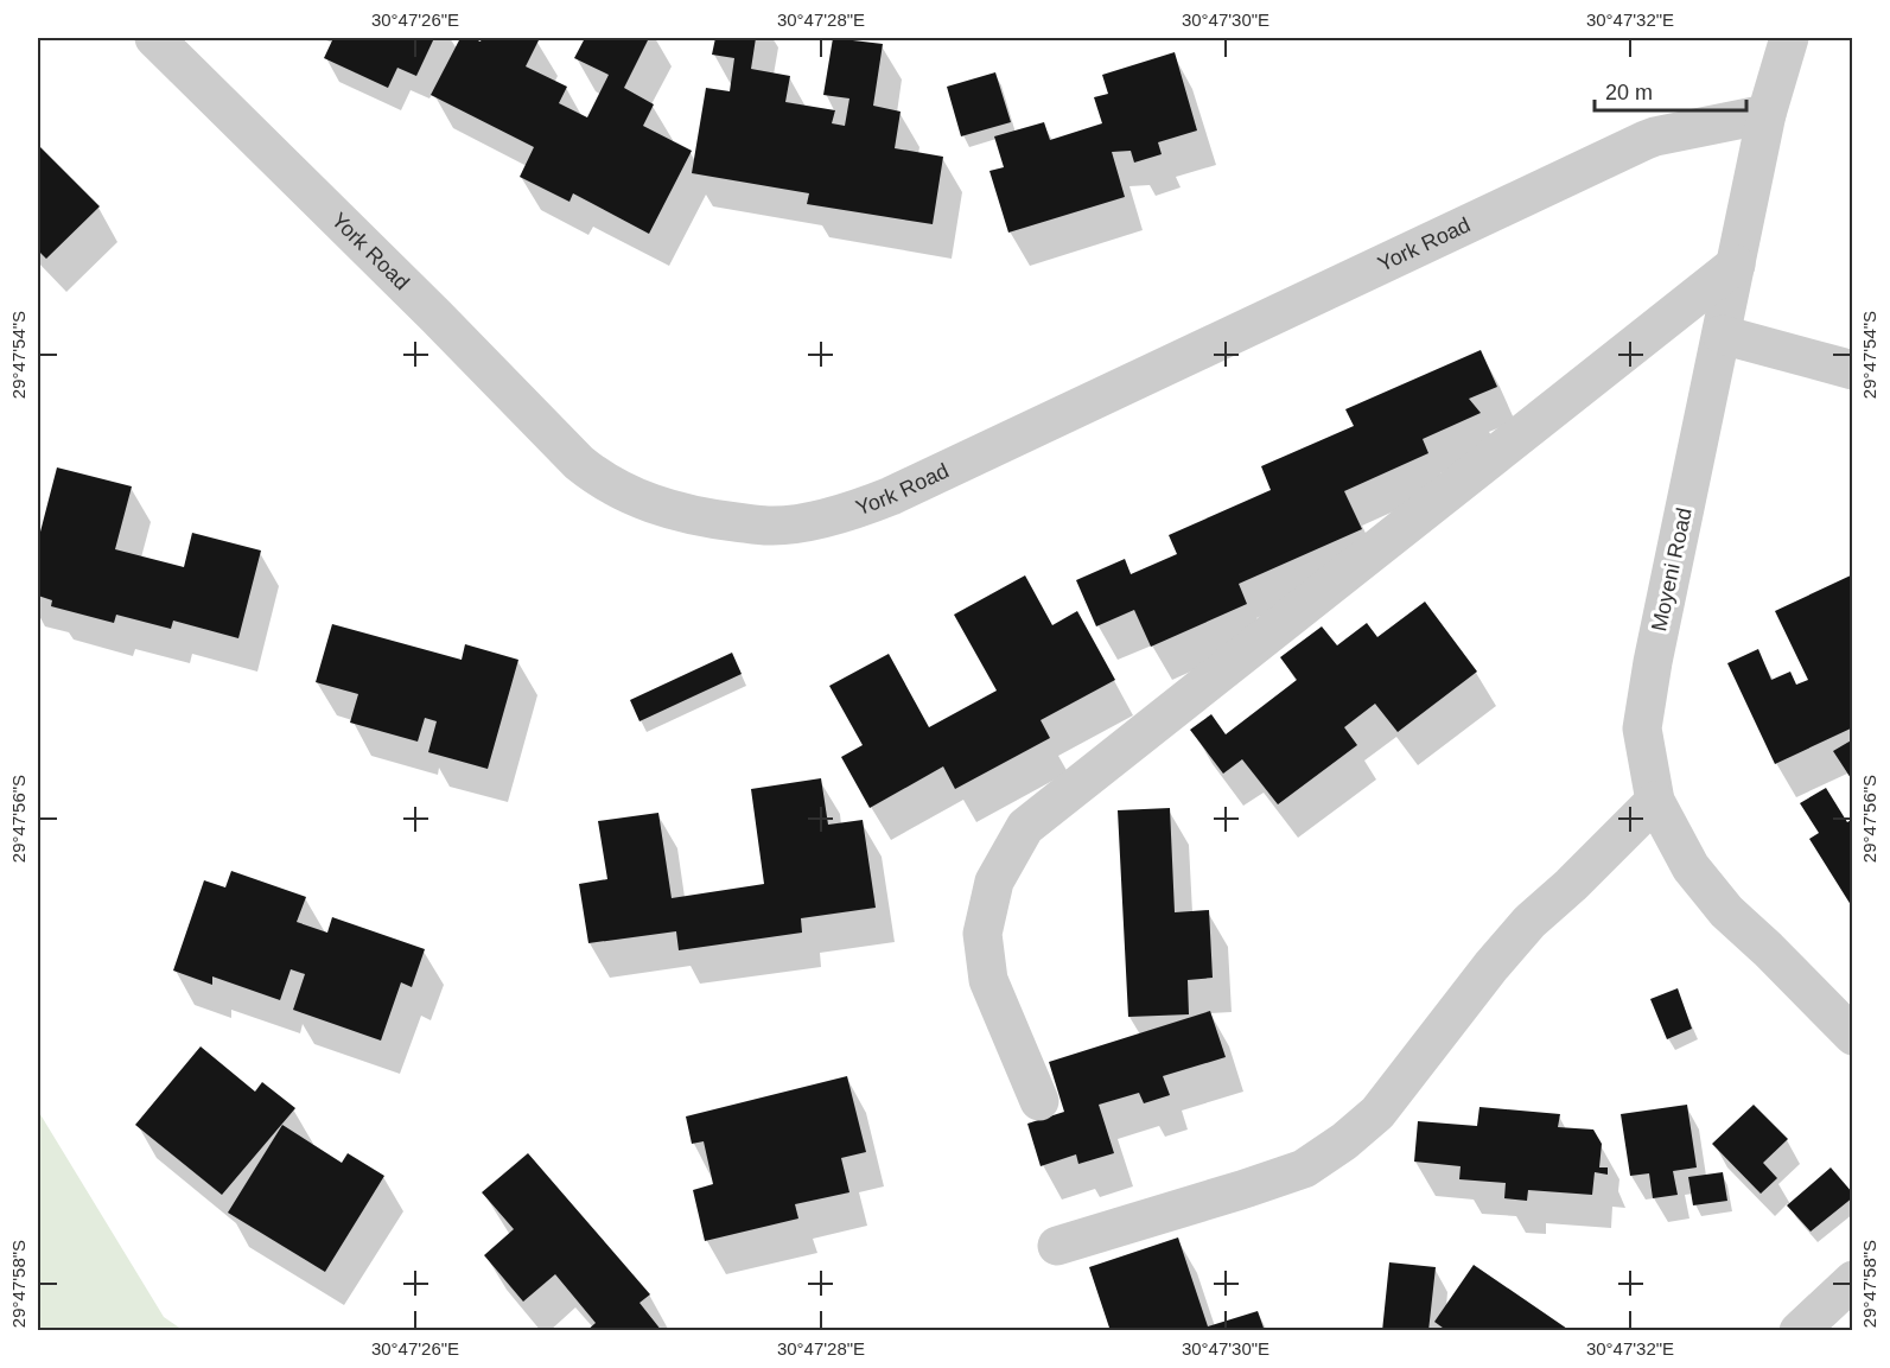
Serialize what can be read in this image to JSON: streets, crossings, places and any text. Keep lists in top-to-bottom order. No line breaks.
{"streets":{"street":["York Road","Moyeni Road"]},"crossings":[["York Road","Moyeni Road"]],"scale_bar":"20 m","coordinates":["30°47'26\"E","30°47'28\"E","30°47'30\"E","30°47'32\"E","29°47'54\"S","29°47'56\"S","29°47'58\"S"]}
